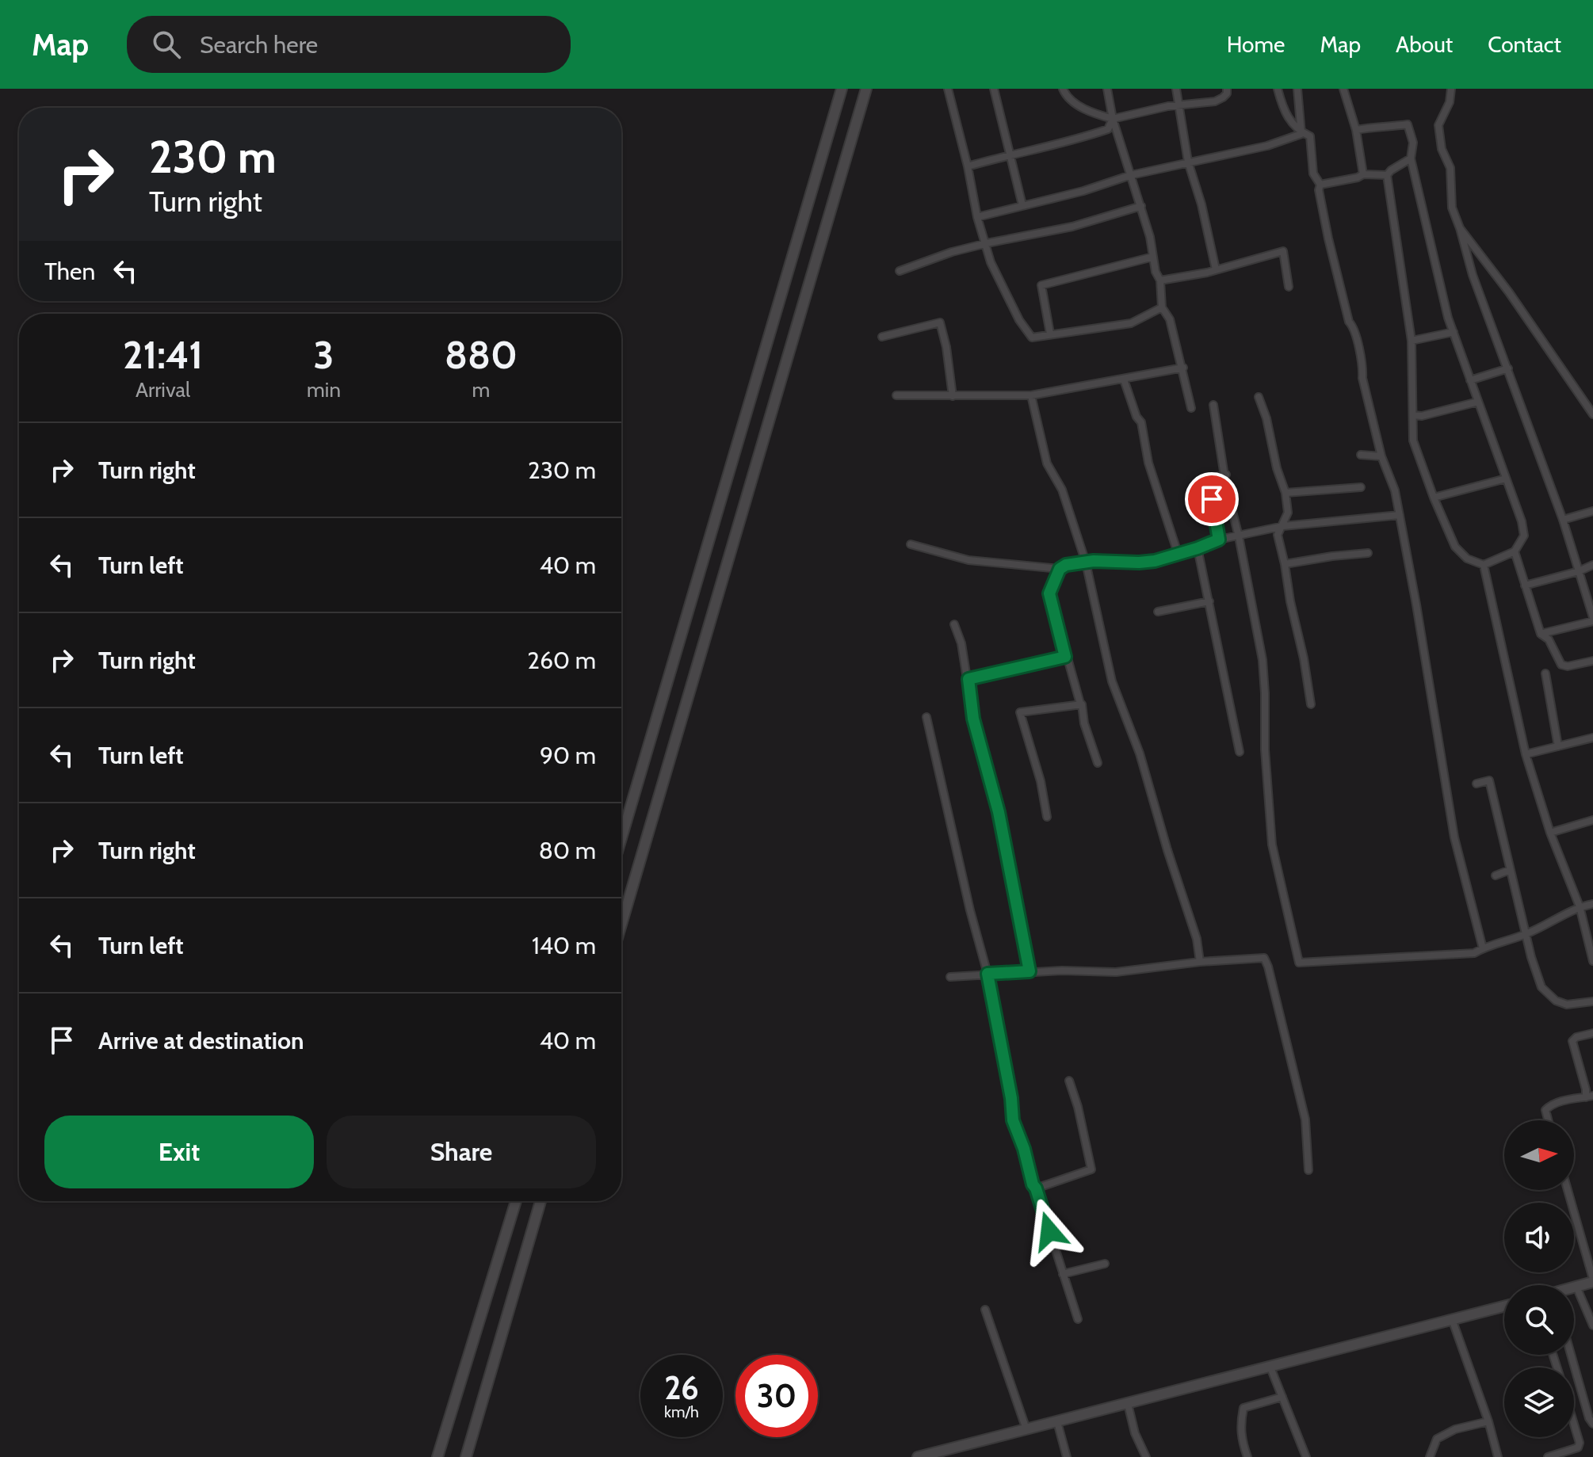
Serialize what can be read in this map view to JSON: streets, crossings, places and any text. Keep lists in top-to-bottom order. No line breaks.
{"north":"right","page":{"header":"Map","search":"Search here","nav":["Home","Map","About","Contact"],"turn":["230 m","Turn right"],"then":"Then","eta":["21:41","Arrival","3","min","880","m"],"list":[{"name":"Turn right","value":"230 m"},{"name":"Turn left","value":"40 m"},{"name":"Turn right","value":"260 m"},{"name":"Turn left","value":"90 m"},{"name":"Turn right","value":"80 m"},{"name":"Turn left","value":"140 m"},{"name":"Arrive at destination","value":"40 m"}],"buttons":["Exit","Share"],"speed":"26 km/h","limit":"30"}}
